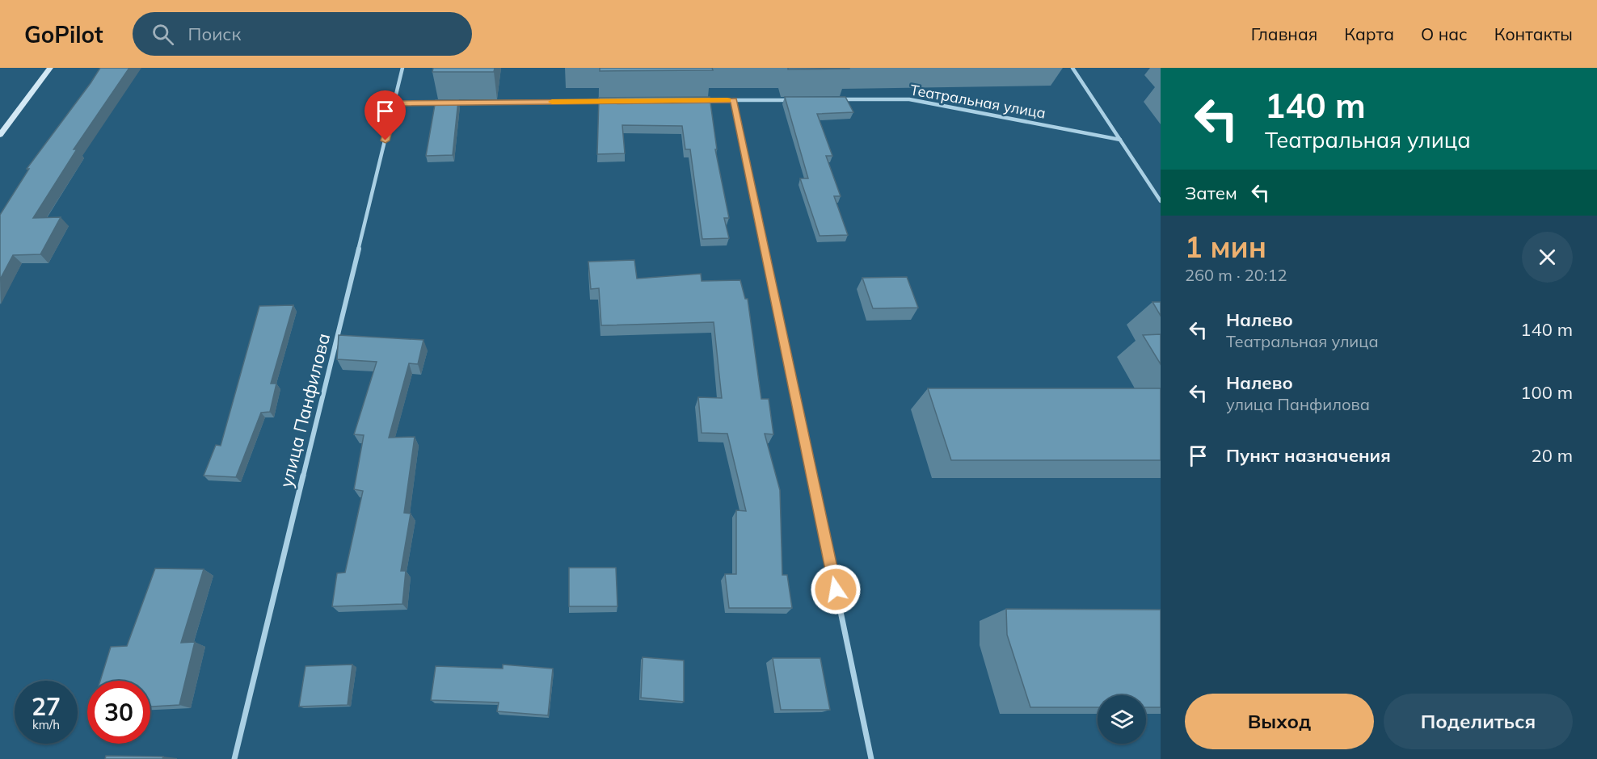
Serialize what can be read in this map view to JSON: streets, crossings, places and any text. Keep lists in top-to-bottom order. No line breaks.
{"streets":{"street":["Театральная улица","улица Панфилова"]},"page":{"header":"GoPilot","search":"Поиск","nav":["Главная","Карта","О нас","Контакты"],"turn":["140 m","Театральная улица"],"then":"Затем","heading":["1 мин","260 m · 20:12"],"list":[{"name":"Налево","note":"Театральная улица","value":"140 m"},{"name":"Налево","note":"улица Панфилова","value":"100 m"},{"name":"Пункт назначения","value":"20 m"}],"speed":"27 km/h","limit":"30","buttons":["Выход","Поделиться"]}}
